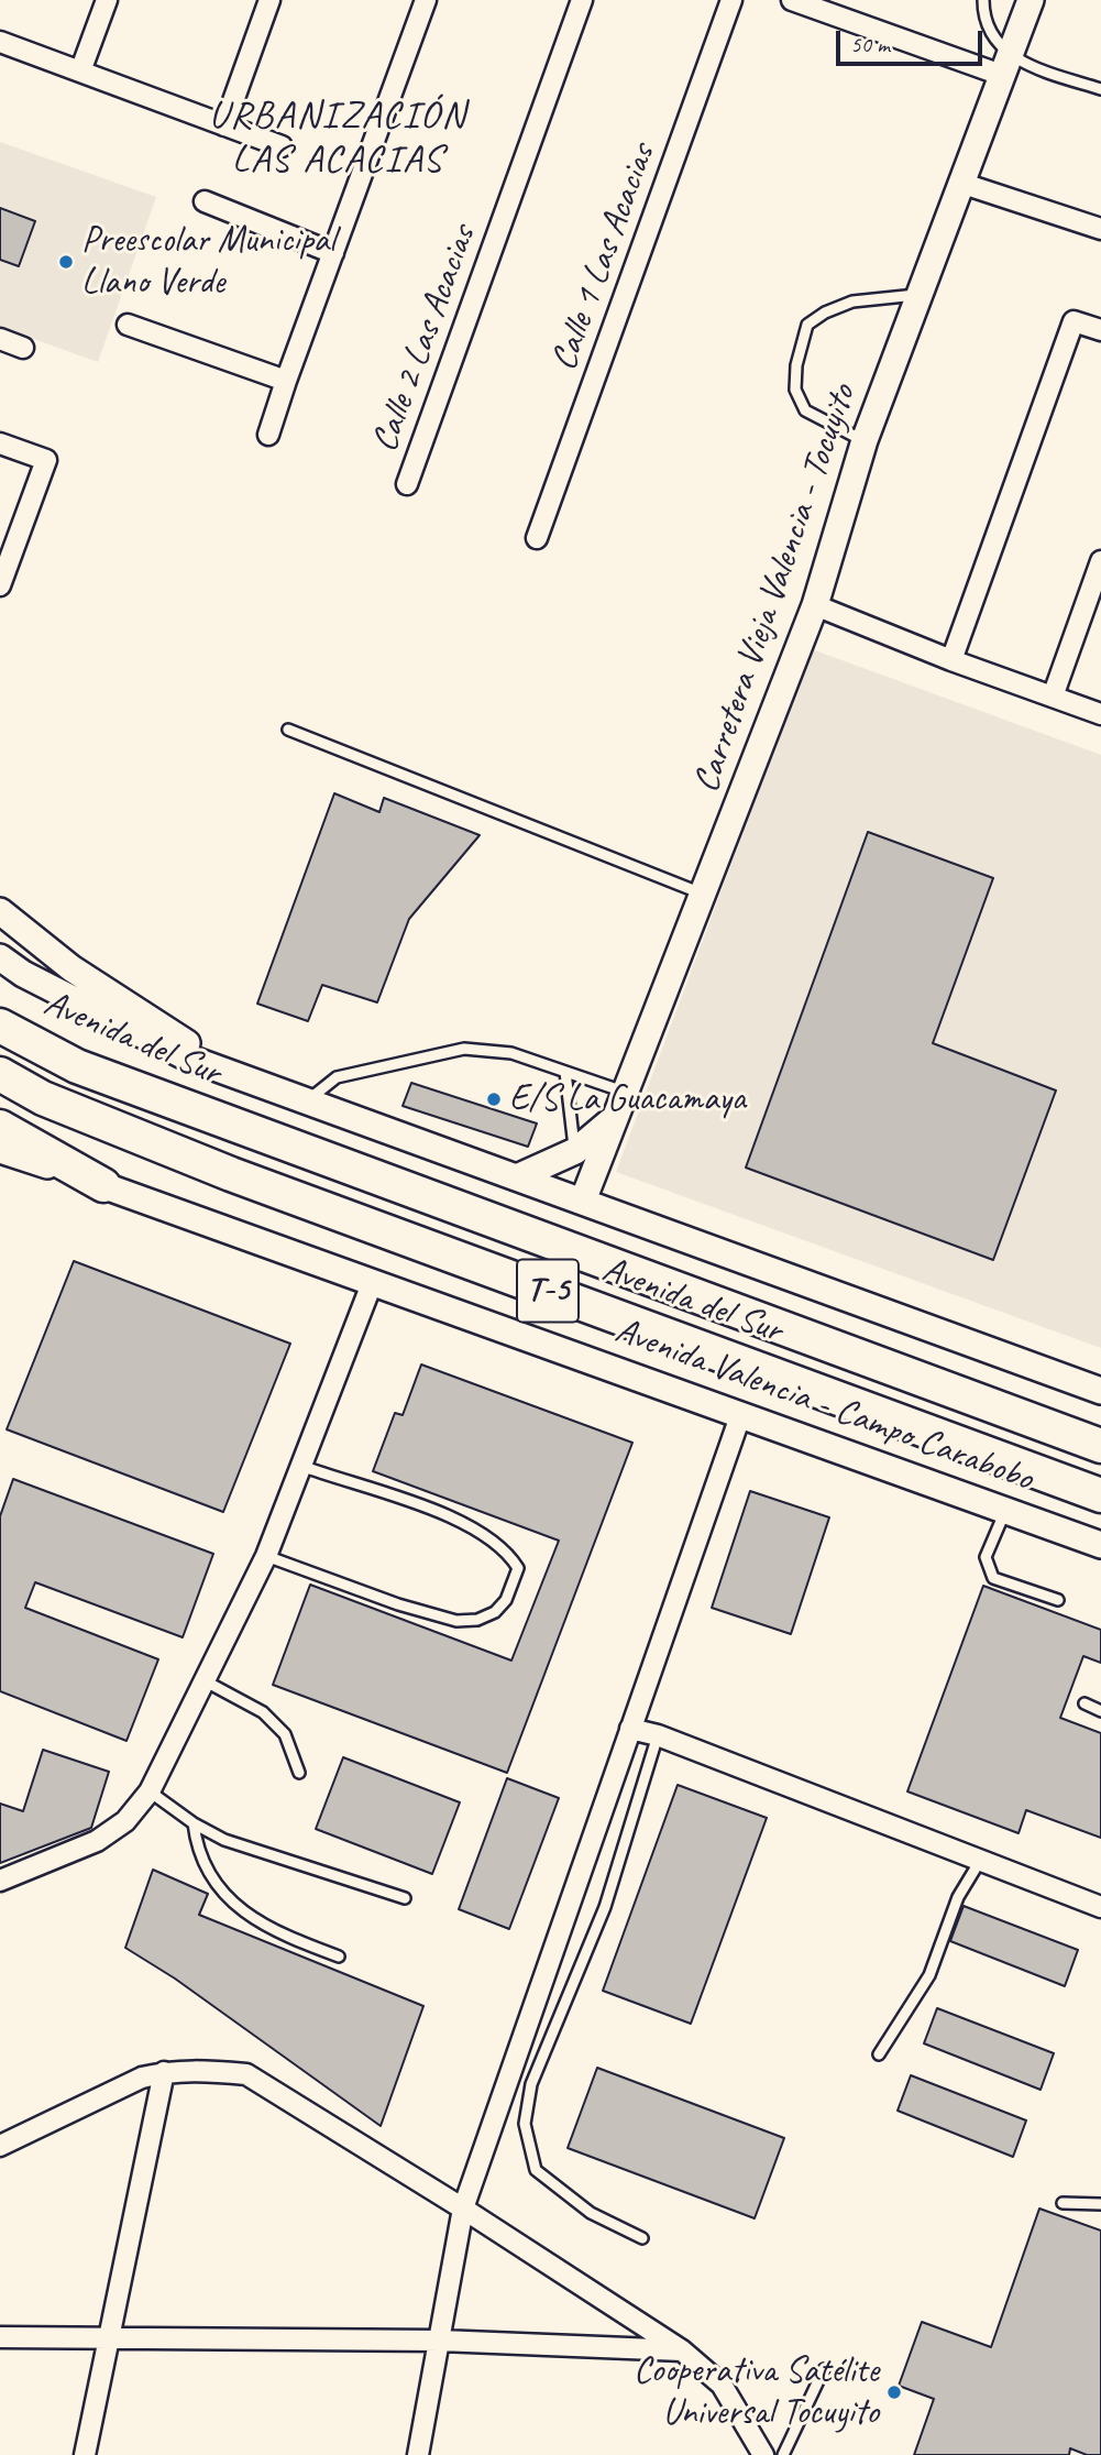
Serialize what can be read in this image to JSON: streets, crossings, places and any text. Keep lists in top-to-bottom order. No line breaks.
{"streets":{"highway":["Avenida del Sur","T-5"],"street":["Calle 1 Las Acacias","Calle 2 Las Acacias","Carretera Vieja Valencia - Tocuyito","Avenida Valencia - Campo Carabobo"]},"districts":["URBANIZACIÓN LAS ACACIAS"],"places":["Preescolar Municipal Llano Verde","E/S La Guacamaya","Cooperativa Satélite Universal Tocuyito"],"scale_bar":"50 m"}
